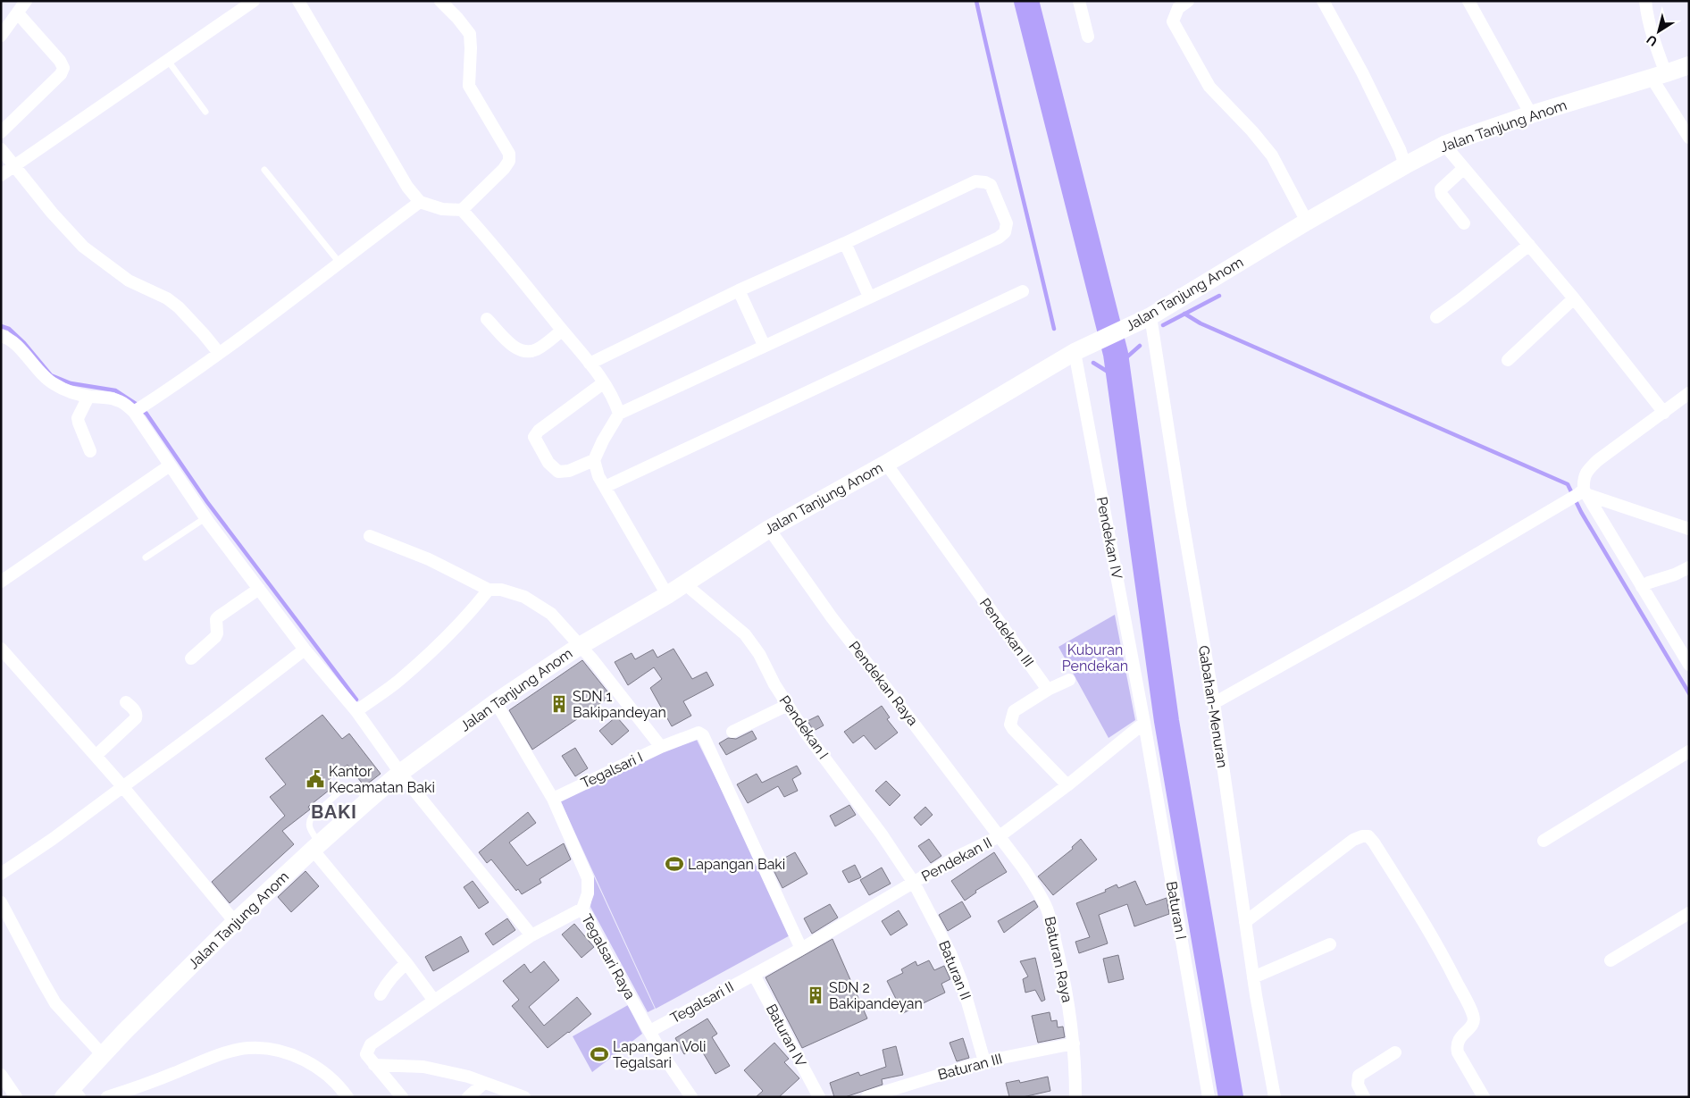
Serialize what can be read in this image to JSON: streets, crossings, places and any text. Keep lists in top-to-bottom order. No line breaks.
{"streets":{"main road":["Jalan Tanjung Anom"],"street":["Pendekan IV","Pendekan III","Pendekan Raya","Gabahan-Menuran","Pendekan I","Tegalsari I","Pendekan II","Baturan I","Tegalsari Raya","Baturan Raya","Baturan II","Tegalsari II","Baturan IV","Baturan III"]},"crossings":[["Jalan Tanjung Anom","Pendekan IV"],["Jalan Tanjung Anom","Pendekan III"],["Jalan Tanjung Anom","Pendekan Raya"],["Jalan Tanjung Anom","Gabahan-Menuran"],["Jalan Tanjung Anom","Pendekan I"],["Jalan Tanjung Anom","Tegalsari I"],["Pendekan IV","Pendekan II"],["Pendekan IV","Baturan I"],["Pendekan Raya","Pendekan II"],["Pendekan Raya","Baturan Raya"],["Pendekan I","Pendekan II"],["Pendekan I","Baturan II"],["Pendekan II","Baturan I"],["Pendekan II","Baturan Raya"],["Pendekan II","Baturan II"],["Pendekan II","Tegalsari II"],["Pendekan II","Baturan IV"],["Tegalsari Raya","Tegalsari II"],["Baturan Raya","Baturan III"],["Baturan II","Baturan III"],["Tegalsari II","Baturan IV"]],"districts":["BAKI"],"parks":["Kuburan Pendekan"],"places":{"building":["SDN 1 Bakipandeyan","SDN 2 Bakipandeyan"],"public building":["Kantor Kecamatan Baki"],"sports":["Lapangan Baki","Lapangan Voli Tegalsari"]},"north":"bottom left"}
